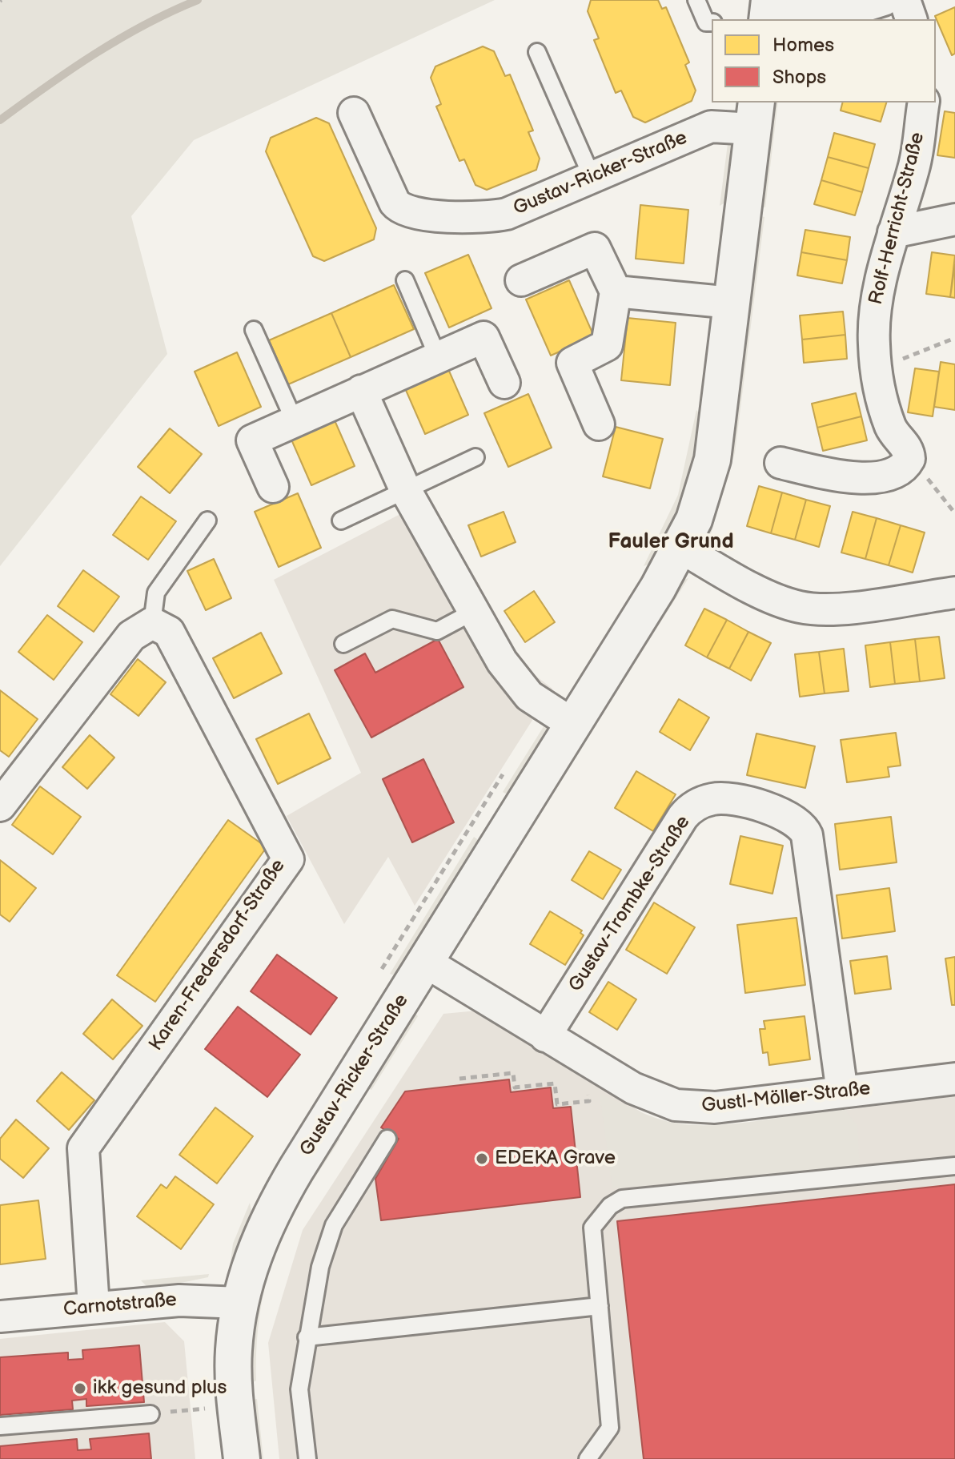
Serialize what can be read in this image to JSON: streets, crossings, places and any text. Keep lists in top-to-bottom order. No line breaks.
{"streets":{"street":["Gustav-Ricker-Straße","Rolf-Herricht-Straße","Gustav-Trombke-Straße","Karen-Fredersdorf-Straße","Gustl-Möller-Straße","Carnotstraße"]},"crossings":[["Gustav-Ricker-Straße","Gustl-Möller-Straße"],["Gustav-Ricker-Straße","Carnotstraße"],["Gustav-Trombke-Straße","Gustl-Möller-Straße"],["Karen-Fredersdorf-Straße","Carnotstraße"]],"districts":["Fauler Grund"],"places":["EDEKA Grave","ikk gesund plus"],"legend":["Homes","Shops"]}
